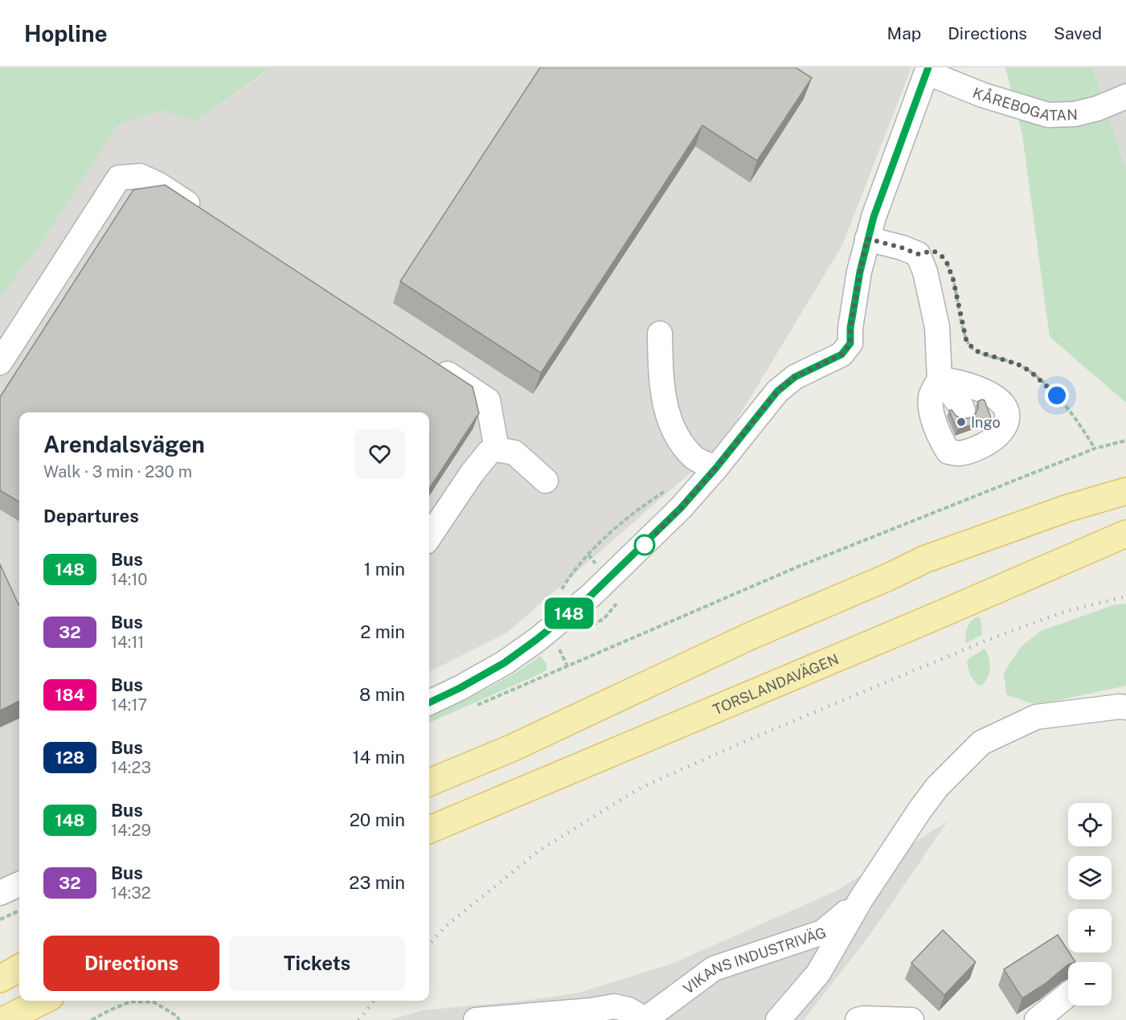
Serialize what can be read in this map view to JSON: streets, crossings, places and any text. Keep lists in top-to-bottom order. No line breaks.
{"streets":{"main road":["TORSLANDAVÄGEN"],"street":["KÅREBOGATAN","VIKANS INDUSTRIVÄG"]},"places":["Ingo"],"lines":["bus line 148"],"page":{"header":"Hopline","nav":["Map","Directions","Saved"],"on_map":"148","heading":[["Arendalsvägen","Walk · 3 min · 230 m"],"Departures"],"list":[{"mark":"148","name":"Bus","note":"14:10","value":"1 min"},{"mark":"32","name":"Bus","note":"14:11","value":"2 min"},{"mark":"184","name":"Bus","note":"14:17","value":"8 min"},{"mark":"128","name":"Bus","note":"14:23","value":"14 min"},{"mark":"148","name":"Bus","note":"14:29","value":"20 min"},{"mark":"32","name":"Bus","note":"14:32","value":"23 min"}],"map_buttons":["+","−"],"buttons":["Directions","Tickets"]}}
